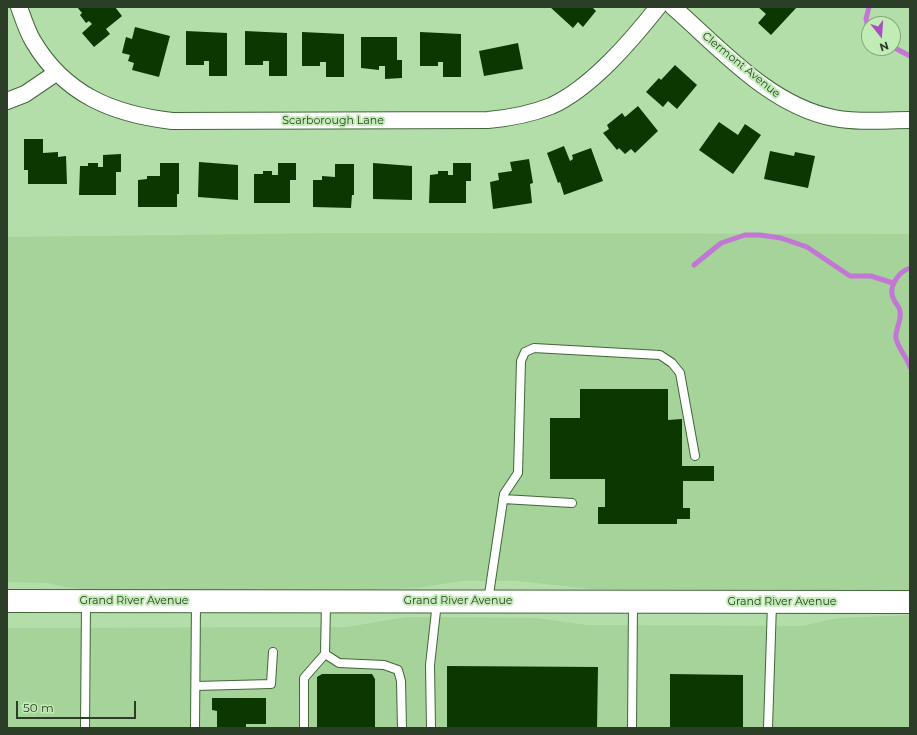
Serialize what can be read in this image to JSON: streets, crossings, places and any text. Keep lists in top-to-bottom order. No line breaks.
{"streets":{"main road":["Grand River Avenue"],"street":["Clermont Avenue","Scarborough Lane"]},"scale_bar":"50 m","north":"bottom"}
